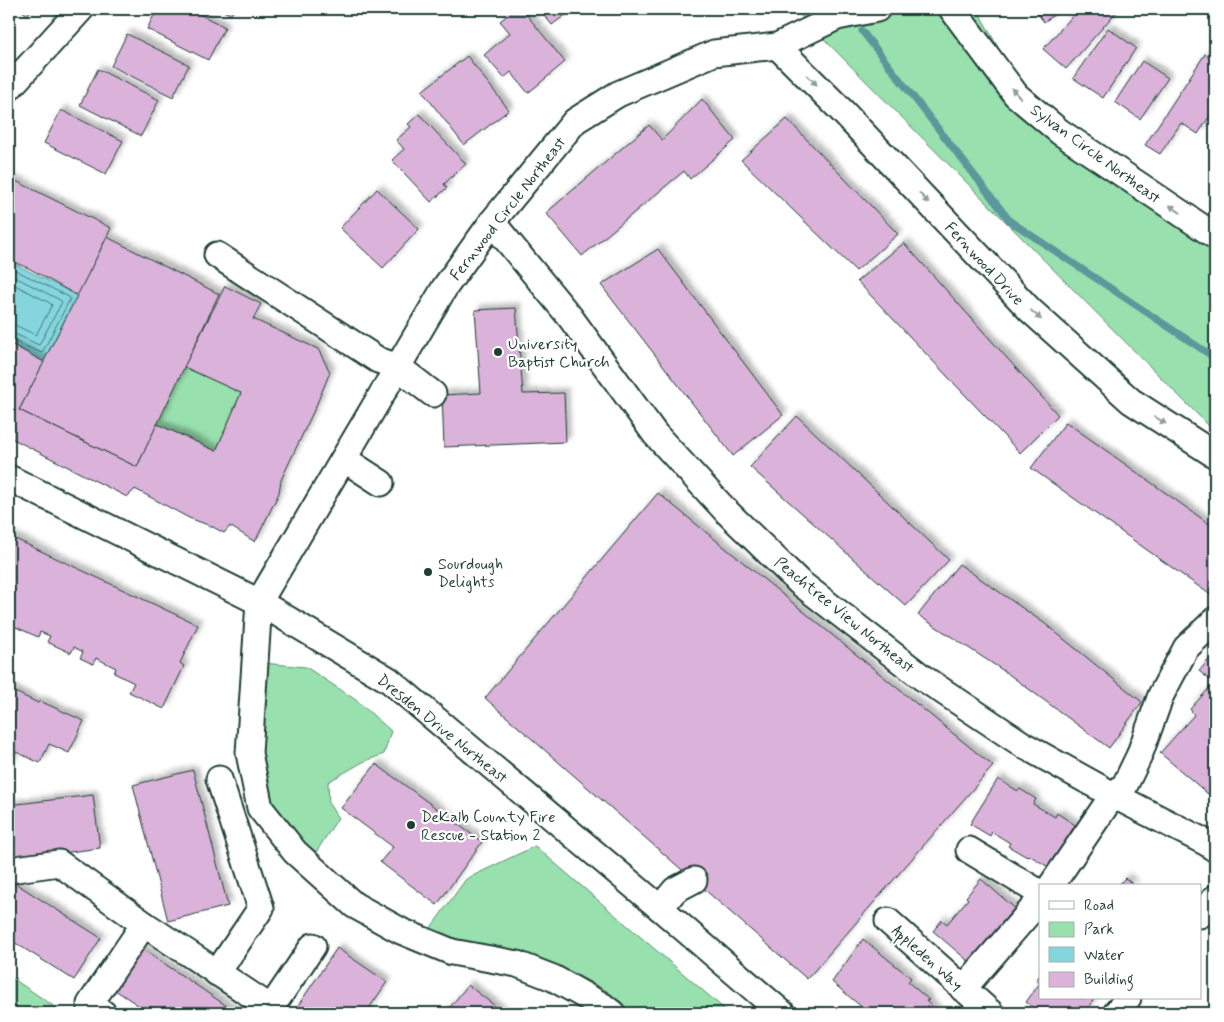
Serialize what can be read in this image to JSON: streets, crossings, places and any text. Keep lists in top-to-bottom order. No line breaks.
{"streets":{"street":["Sylvan Circle Northeast","Fernwood Circle Northeast","Fernwood Drive","Peachtree View Northeast","Dresden Drive Northeast","Appleden Way"]},"crossings":[["Fernwood Circle Northeast","Fernwood Drive"],["Fernwood Circle Northeast","Peachtree View Northeast"],["Fernwood Circle Northeast","Dresden Drive Northeast"]],"one_way":["Sylvan Circle Northeast","Fernwood Drive"],"places":["University Baptist Church","Sourdough Delights","DeKalb County Fire Rescue - Station 2"],"legend":["Road","Park","Water","Building"]}
